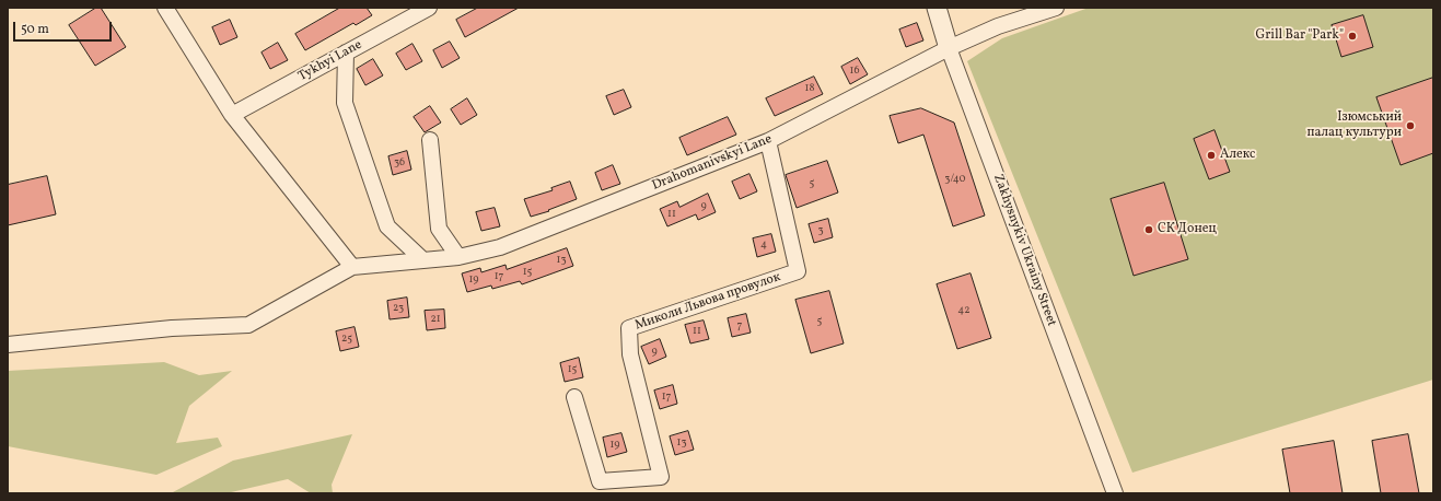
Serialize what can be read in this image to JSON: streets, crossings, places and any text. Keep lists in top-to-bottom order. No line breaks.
{"streets":{"street":["Tykhyi Lane","Drahomanivskyi Lane","Zakhysnykiv Ukrainy Street","Миколи Львова провулок"]},"crossings":[["Drahomanivskyi Lane","Zakhysnykiv Ukrainy Street"],["Drahomanivskyi Lane","Миколи Львова провулок"]],"places":["Grill Bar \"Park\"","Ізюмський палац культури","Алекс","СК Донец"],"house_numbers":["16","18","36","3/40","5","9","11","3","4","13","15","17","19","23","42","21","5","7","11","25","9","15","17","13","19"],"scale_bar":"50 m"}
